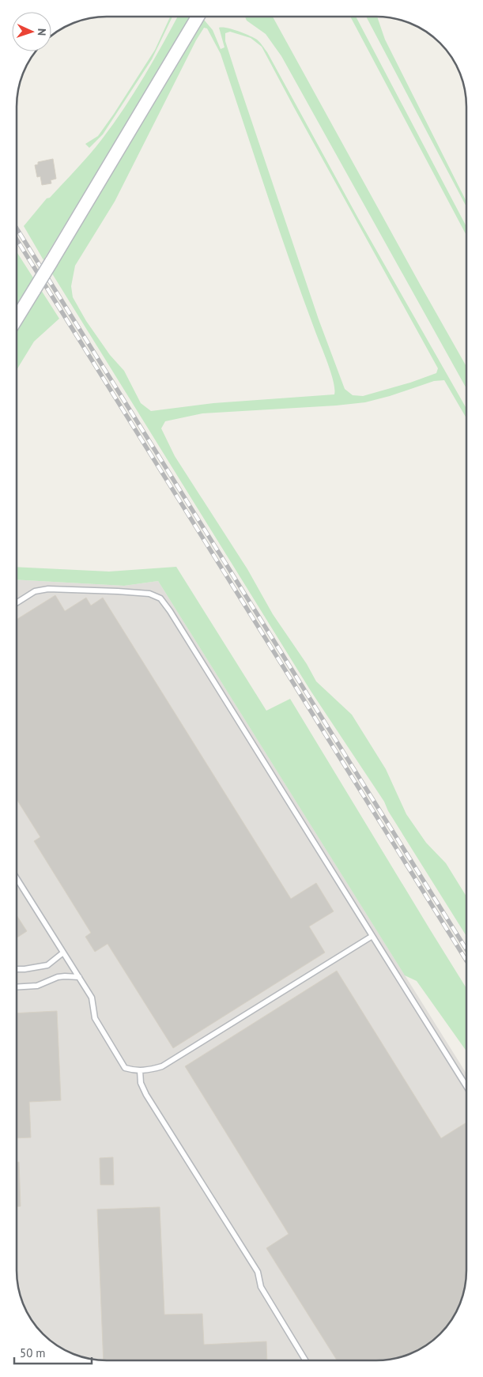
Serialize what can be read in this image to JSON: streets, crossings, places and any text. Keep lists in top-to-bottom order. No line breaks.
{"scale_bar":"50 m","north":"right"}
